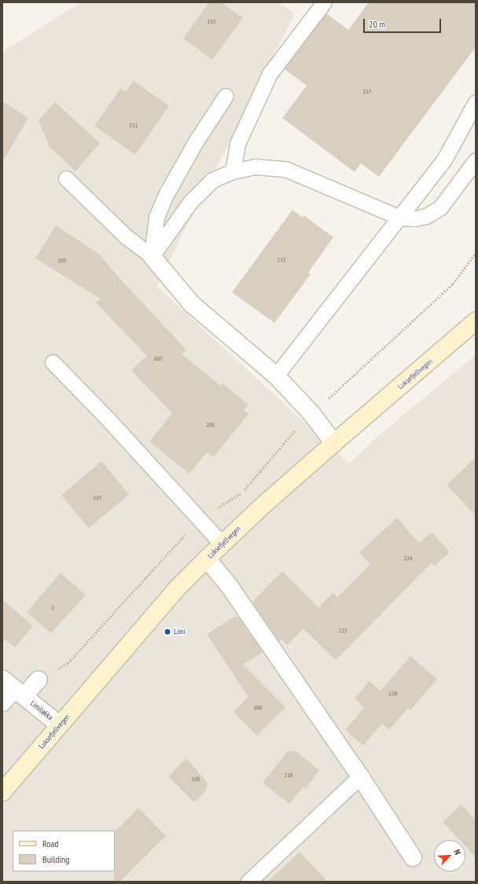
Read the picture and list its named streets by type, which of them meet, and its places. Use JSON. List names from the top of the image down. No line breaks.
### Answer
{"streets":{"main road":["Luksefjellvegen"],"street":["Limiløkka"]},"crossings":[["Luksefjellvegen","Limiløkka"]],"places":["Limi"],"house_numbers":["213","217","211","215","205","203","201","197","224","2","222","220","208","210","206"],"legend":["Road","Building"],"scale_bar":"20 m","north":"top right"}
